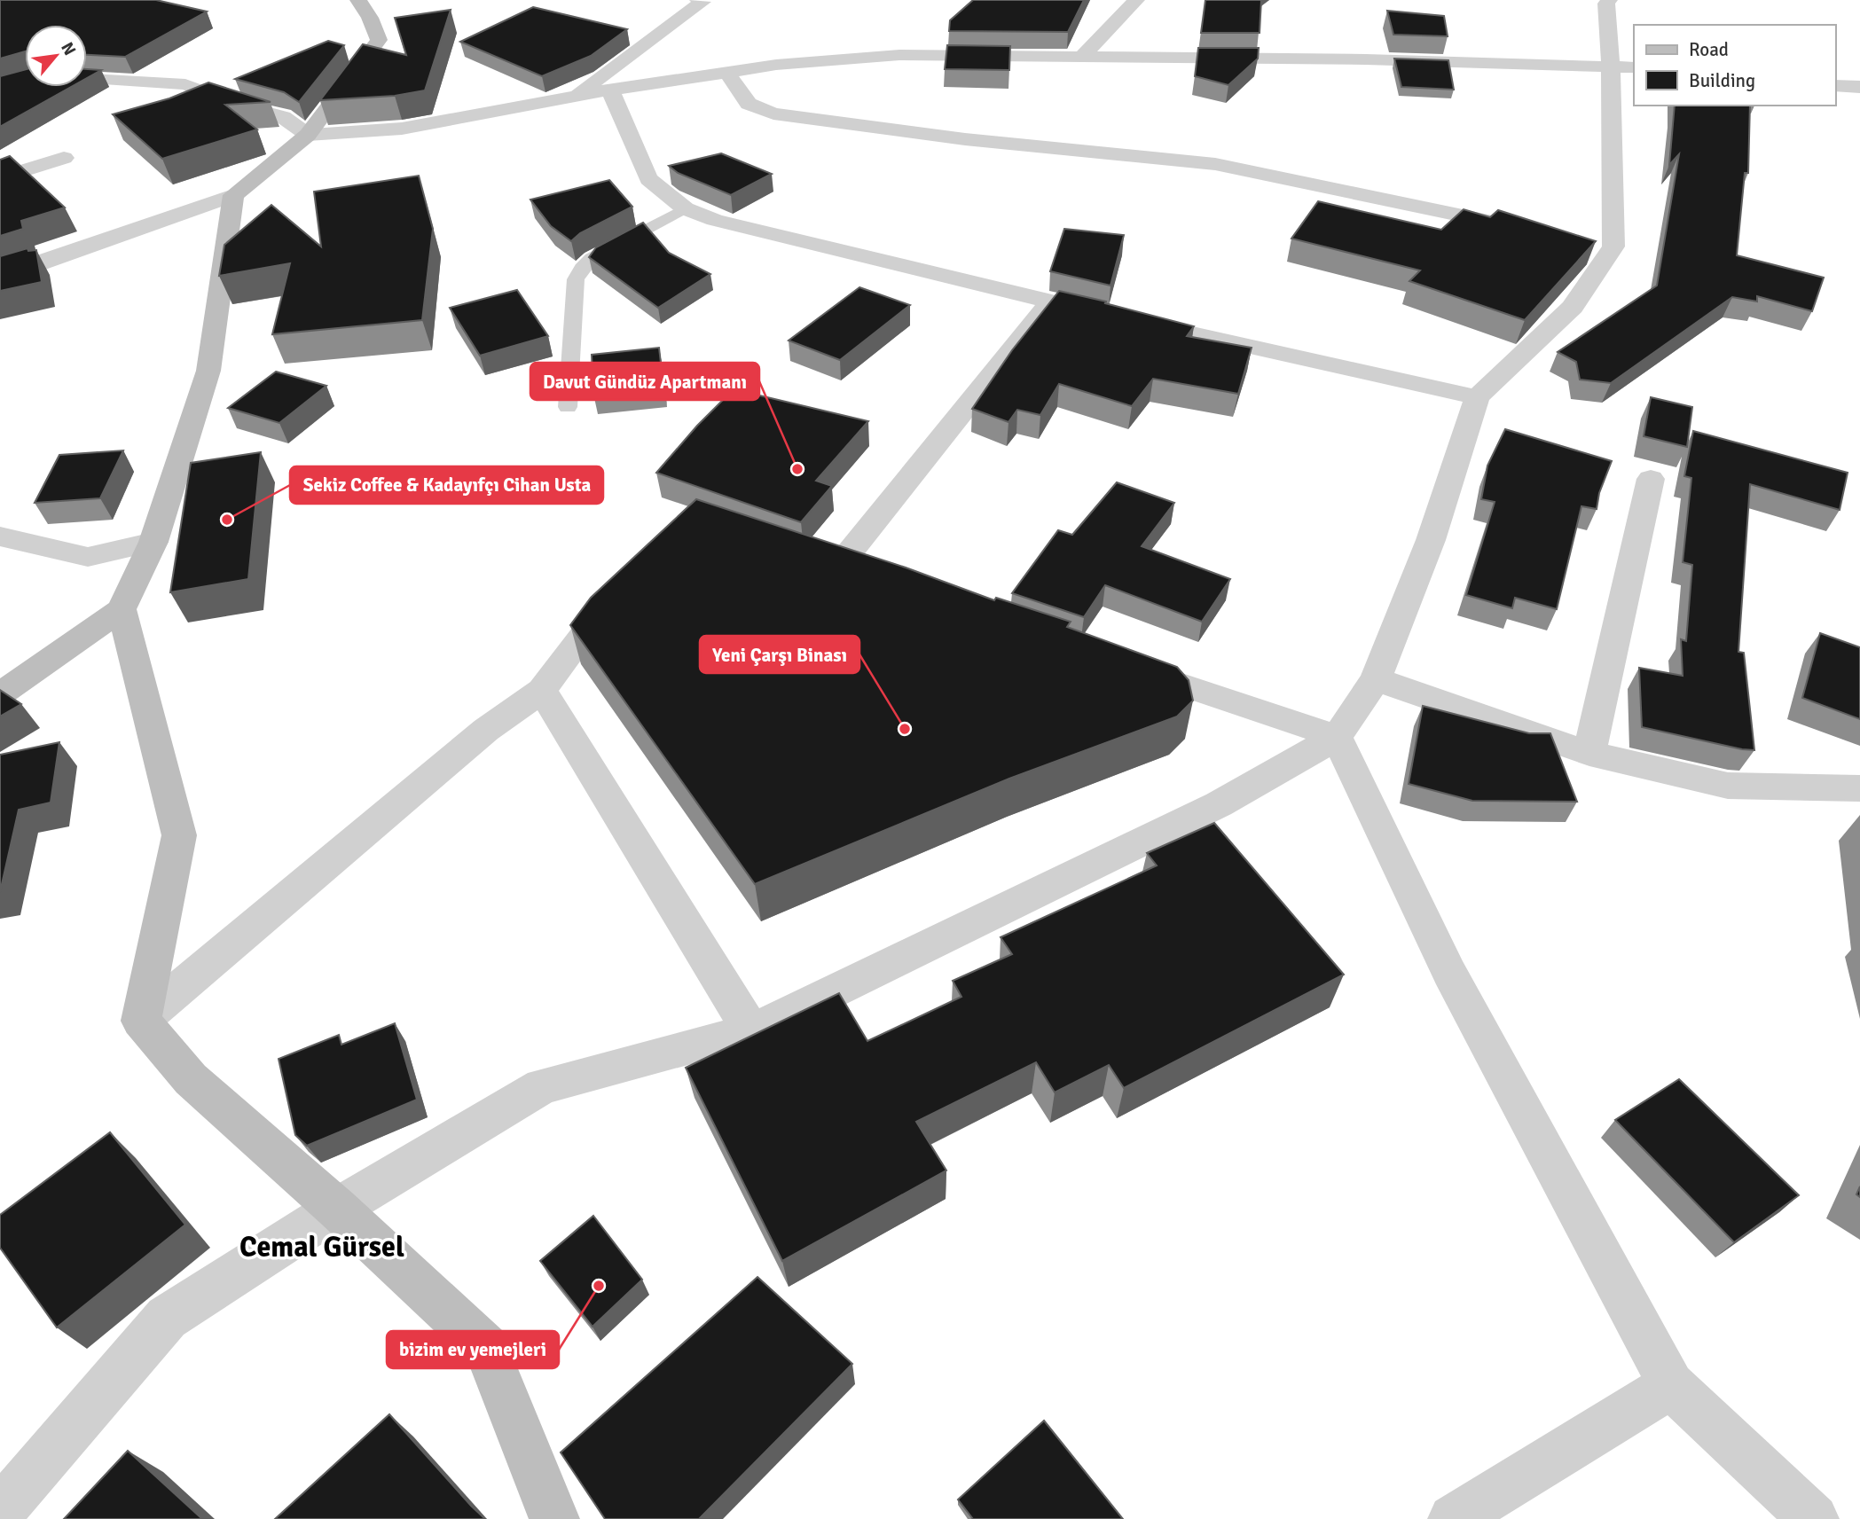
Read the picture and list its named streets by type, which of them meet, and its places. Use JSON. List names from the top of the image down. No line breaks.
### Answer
{"districts":["Cemal Gürsel"],"places":["Davut Gündüz Apartmanı","Sekiz Coffee & Kadayıfçı Cihan Usta","Yeni Çarşı Binası","bizim ev yemejleri"],"legend":["Road","Building"],"north":"top right"}
